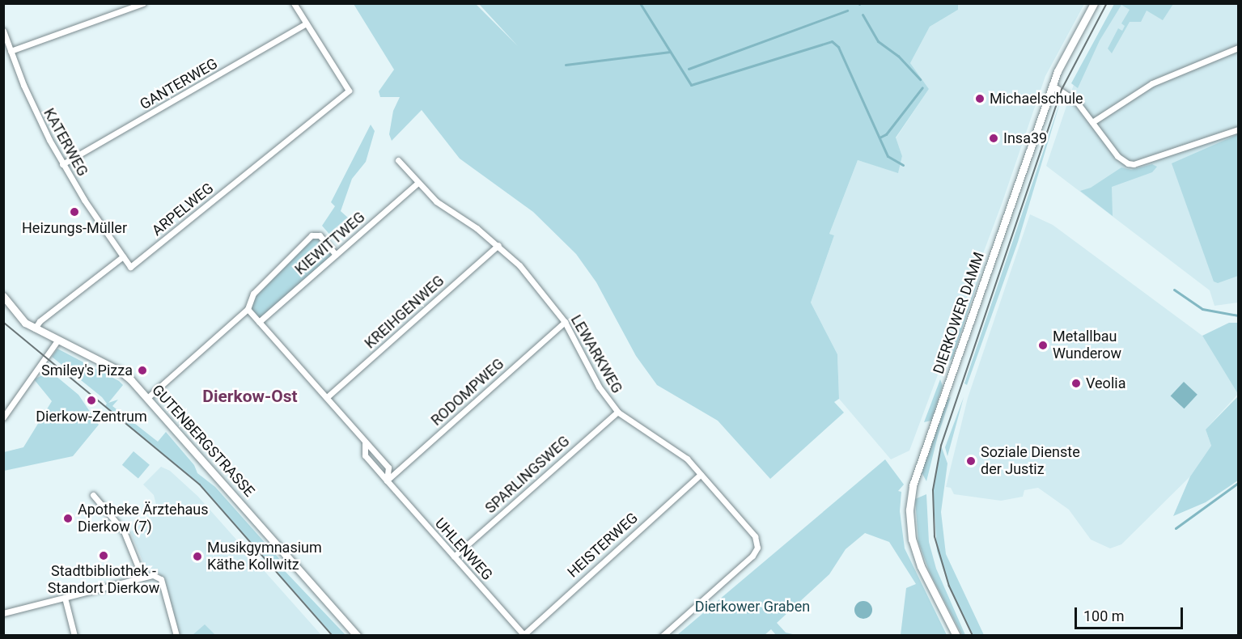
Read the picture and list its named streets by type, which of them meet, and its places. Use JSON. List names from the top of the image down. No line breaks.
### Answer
{"streets":{"street":["GANTERWEG","KATERWEG","ARPELWEG","KIEWITTWEG","KREIHGENWEG","DIERKOWER DAMM","LEWARKWEG","RODOMPWEG","GUTENBERGSTRASSE","SPARLINGSWEG","HEISTERWEG","UHLENWEG"]},"crossings":[["GANTERWEG","KATERWEG"],["GANTERWEG","ARPELWEG"],["KATERWEG","ARPELWEG"],["KIEWITTWEG","LEWARKWEG"],["KIEWITTWEG","UHLENWEG"],["KREIHGENWEG","LEWARKWEG"],["KREIHGENWEG","UHLENWEG"],["LEWARKWEG","RODOMPWEG"],["LEWARKWEG","SPARLINGSWEG"],["LEWARKWEG","HEISTERWEG"],["RODOMPWEG","UHLENWEG"],["SPARLINGSWEG","UHLENWEG"],["HEISTERWEG","UHLENWEG"]],"districts":["Dierkow-Ost"],"parks":["Dierkower Graben"],"places":["Michaelschule","Insa39","Heizungs-Müller","Metallbau Wunderow","Smiley's Pizza","Veolia","Dierkow-Zentrum","Soziale Dienste der Justiz","Apotheke Ärztehaus Dierkow (7)","Stadtbibliothek - Standort Dierkow","Musikgymnasium Käthe Kollwitz"],"scale_bar":"100 m"}
